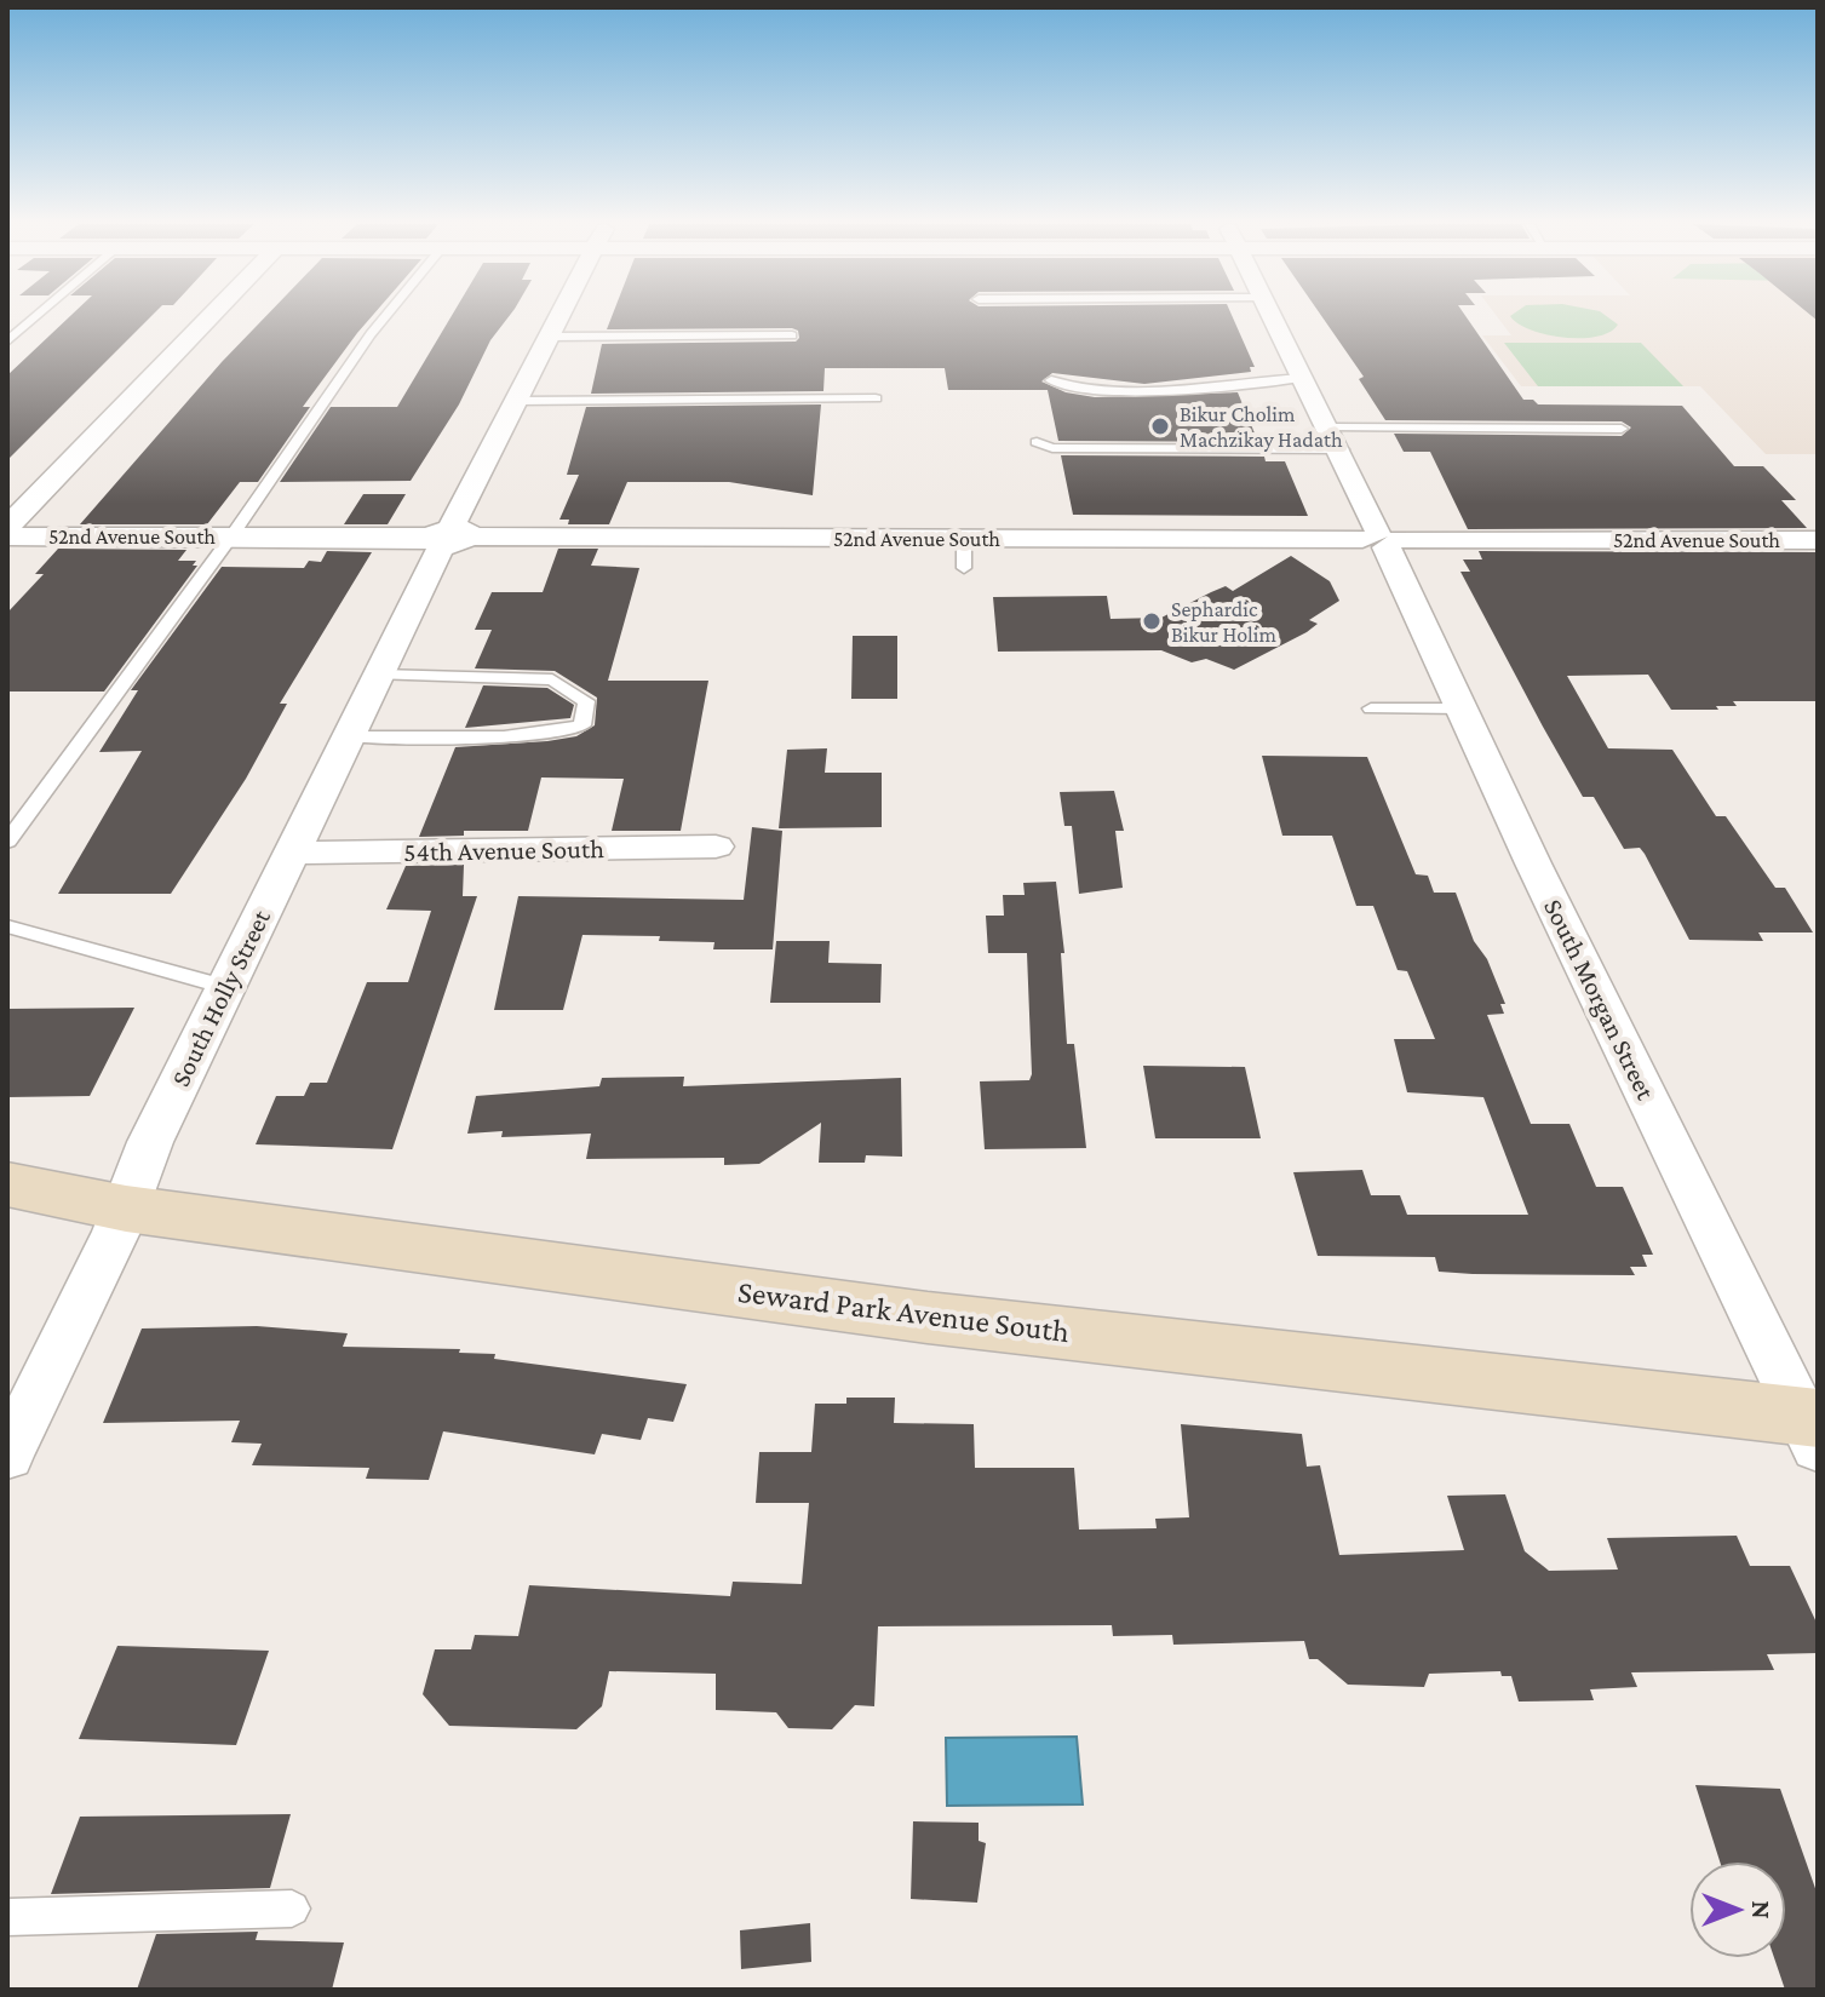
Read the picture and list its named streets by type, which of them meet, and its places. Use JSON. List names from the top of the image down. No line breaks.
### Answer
{"streets":{"main road":["Seward Park Avenue South"],"street":["52nd Avenue South","54th Avenue South","South Holly Street","South Morgan Street"]},"crossings":[["52nd Avenue South","South Holly Street"],["52nd Avenue South","South Morgan Street"],["54th Avenue South","South Holly Street"],["South Holly Street","Seward Park Avenue South"],["South Morgan Street","Seward Park Avenue South"]],"places":["Bikur Cholim Machzikay Hadath","Sephardic Bikur Holim"],"north":"right"}
